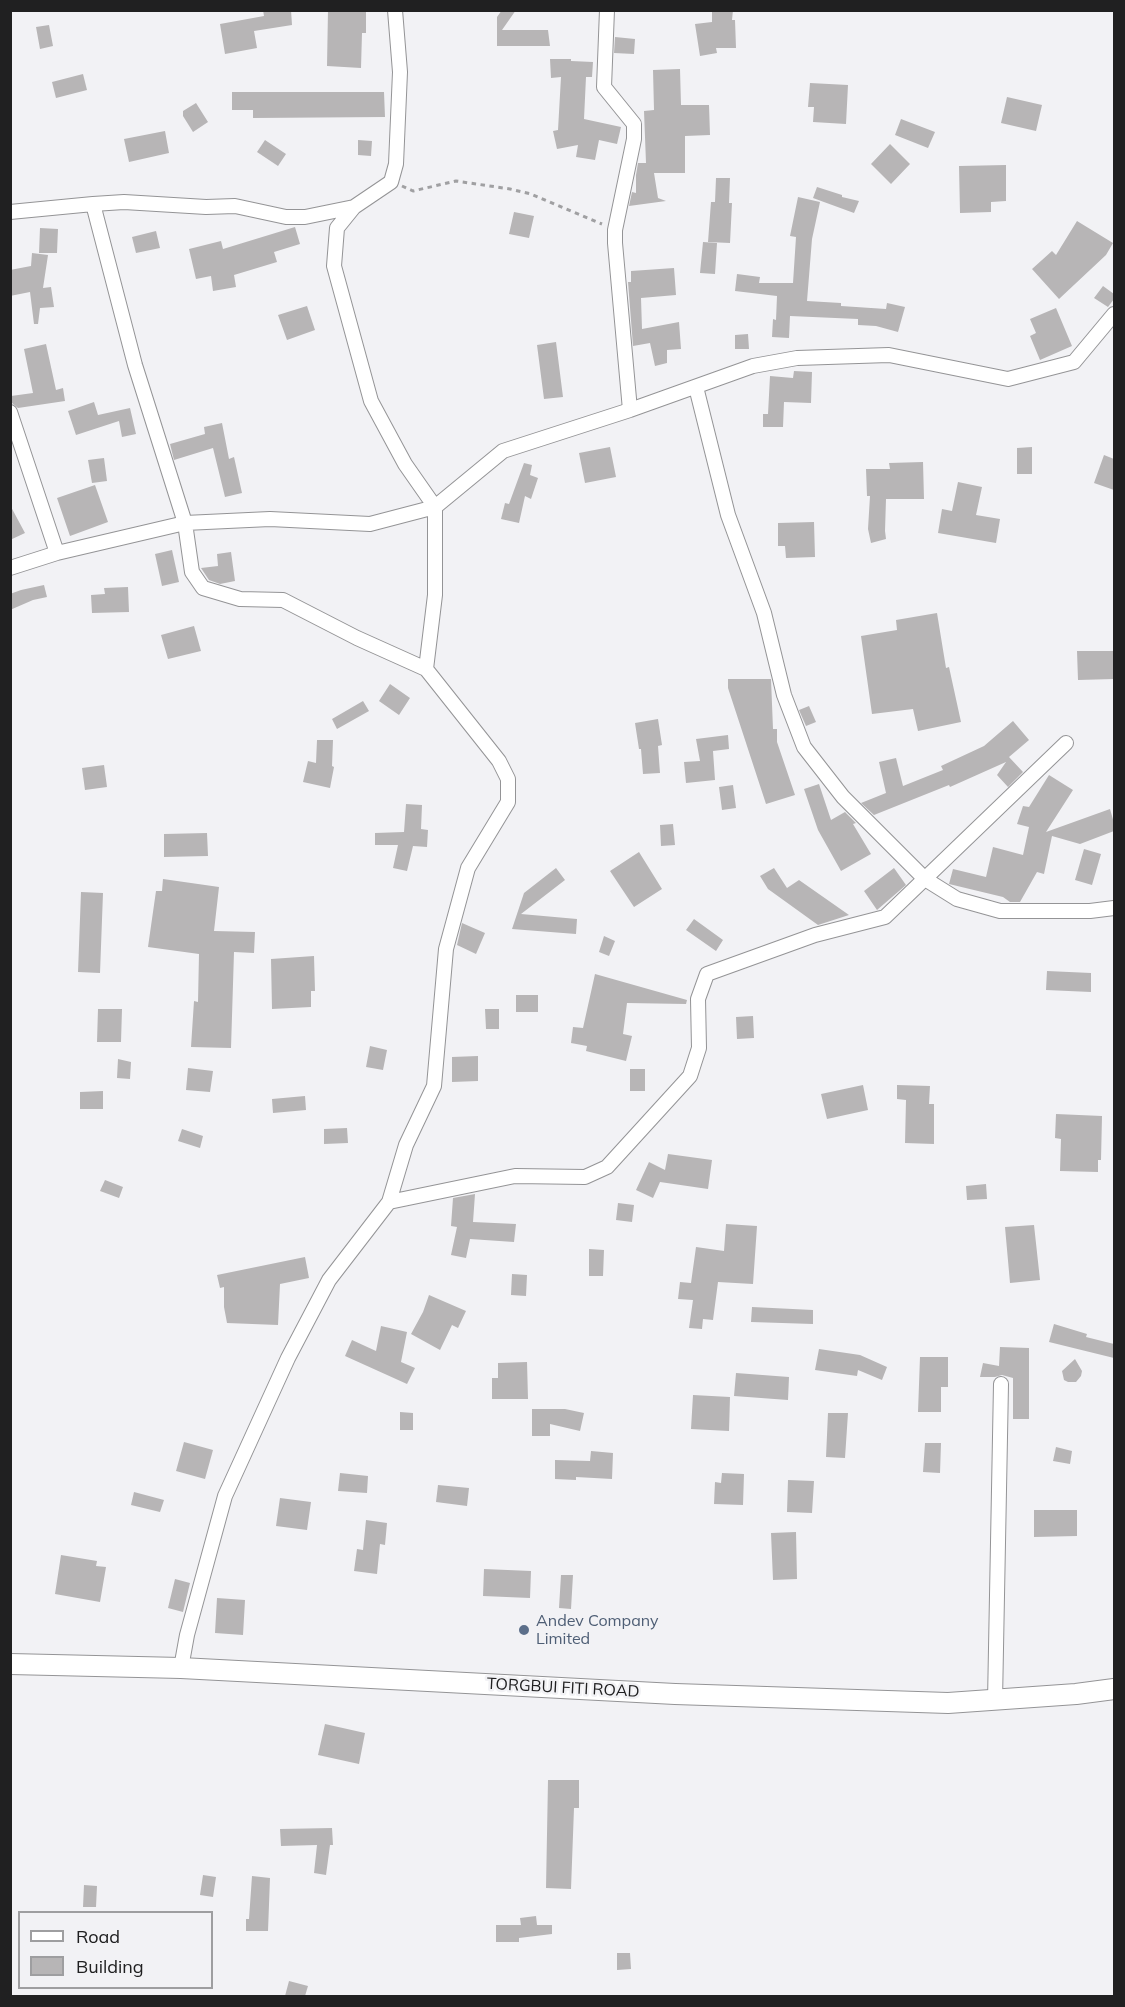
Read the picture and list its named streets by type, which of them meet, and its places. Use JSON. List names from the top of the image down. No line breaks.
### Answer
{"streets":{"street":["TORGBUI FITI ROAD"]},"places":["Andev Company Limited"],"legend":["Road","Building"]}
